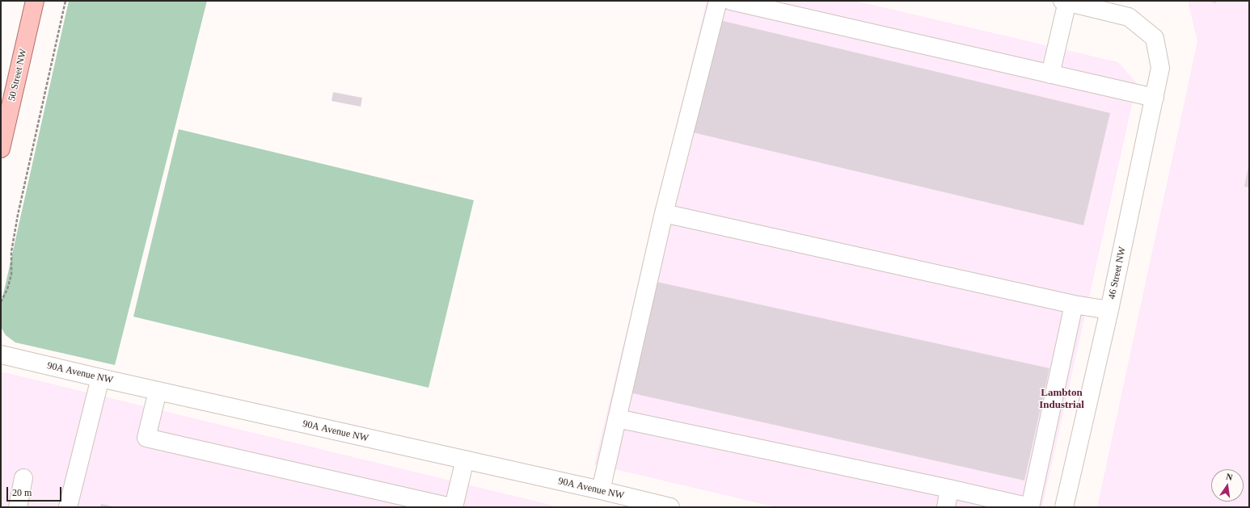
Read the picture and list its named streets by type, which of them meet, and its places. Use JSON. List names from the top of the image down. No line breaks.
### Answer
{"streets":{"main road":["50 Street NW"],"street":["46 Street NW","90A Avenue NW"]},"districts":["Lambton Industrial"],"scale_bar":"20 m","north":"top"}
